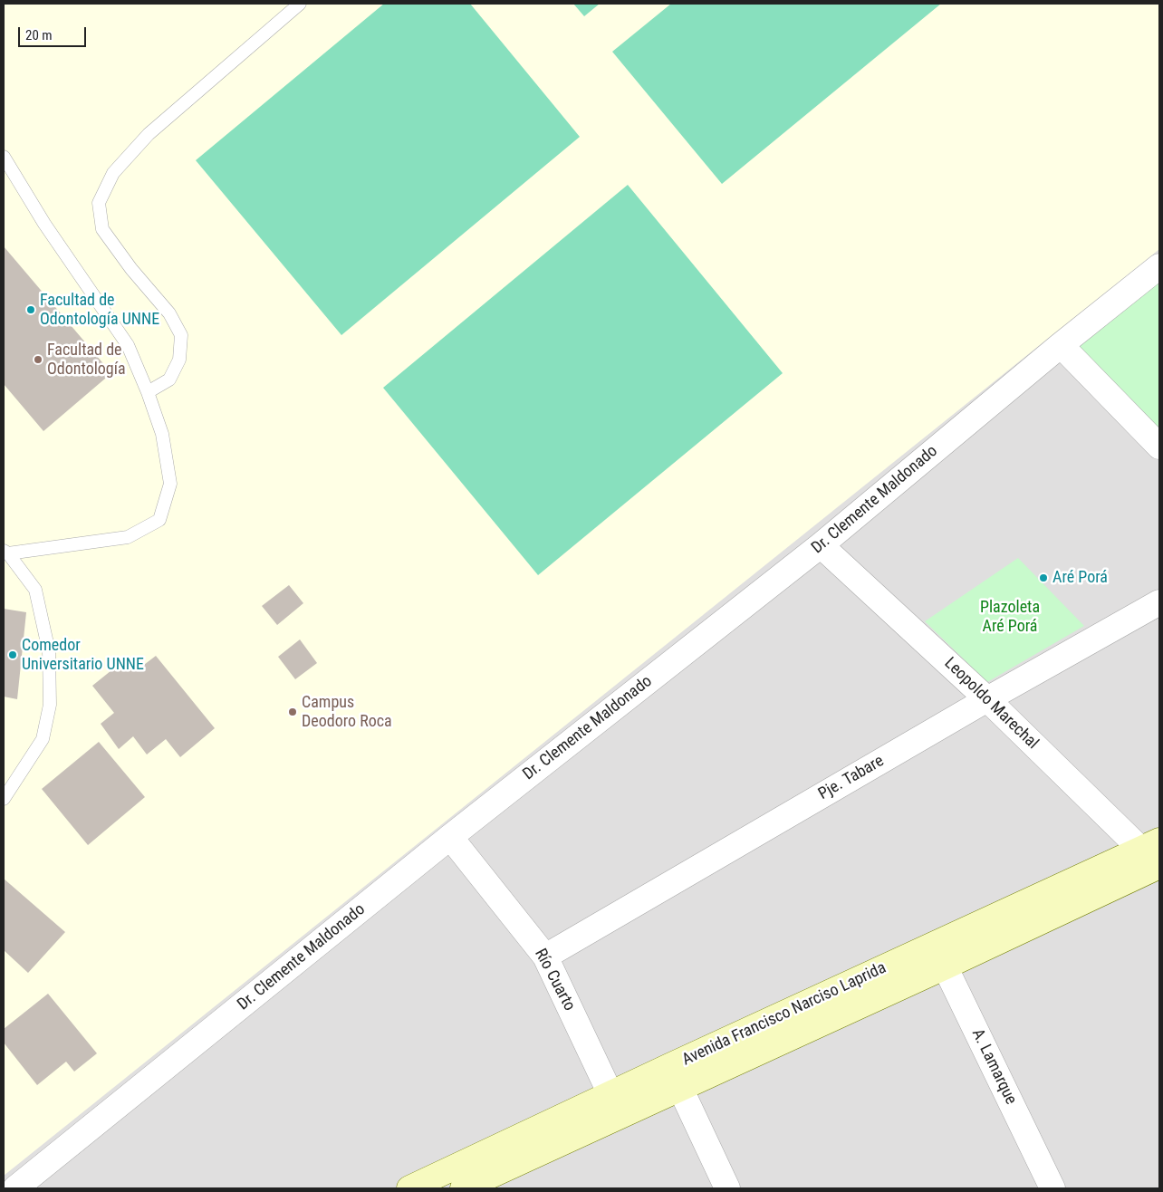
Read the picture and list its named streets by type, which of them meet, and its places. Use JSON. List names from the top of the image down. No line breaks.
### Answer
{"streets":{"main road":["Avenida Francisco Narciso Laprida"],"street":["Dr. Clemente Maldonado","Leopoldo Marechal","Pje. Tabare","Río Cuarto","A. Lamarque"]},"crossings":[["Dr. Clemente Maldonado","Leopoldo Marechal"],["Dr. Clemente Maldonado","Río Cuarto"],["Leopoldo Marechal","Pje. Tabare"],["Leopoldo Marechal","Avenida Francisco Narciso Laprida"],["Pje. Tabare","Río Cuarto"],["Río Cuarto","Avenida Francisco Narciso Laprida"],["Avenida Francisco Narciso Laprida","A. Lamarque"]],"parks":["Plazoleta Aré Porá"],"places":["Facultad de Odontología UNNE","Facultad de Odontología","Aré Porá","Comedor Universitario UNNE","Campus Deodoro Roca"],"scale_bar":"20 m"}
